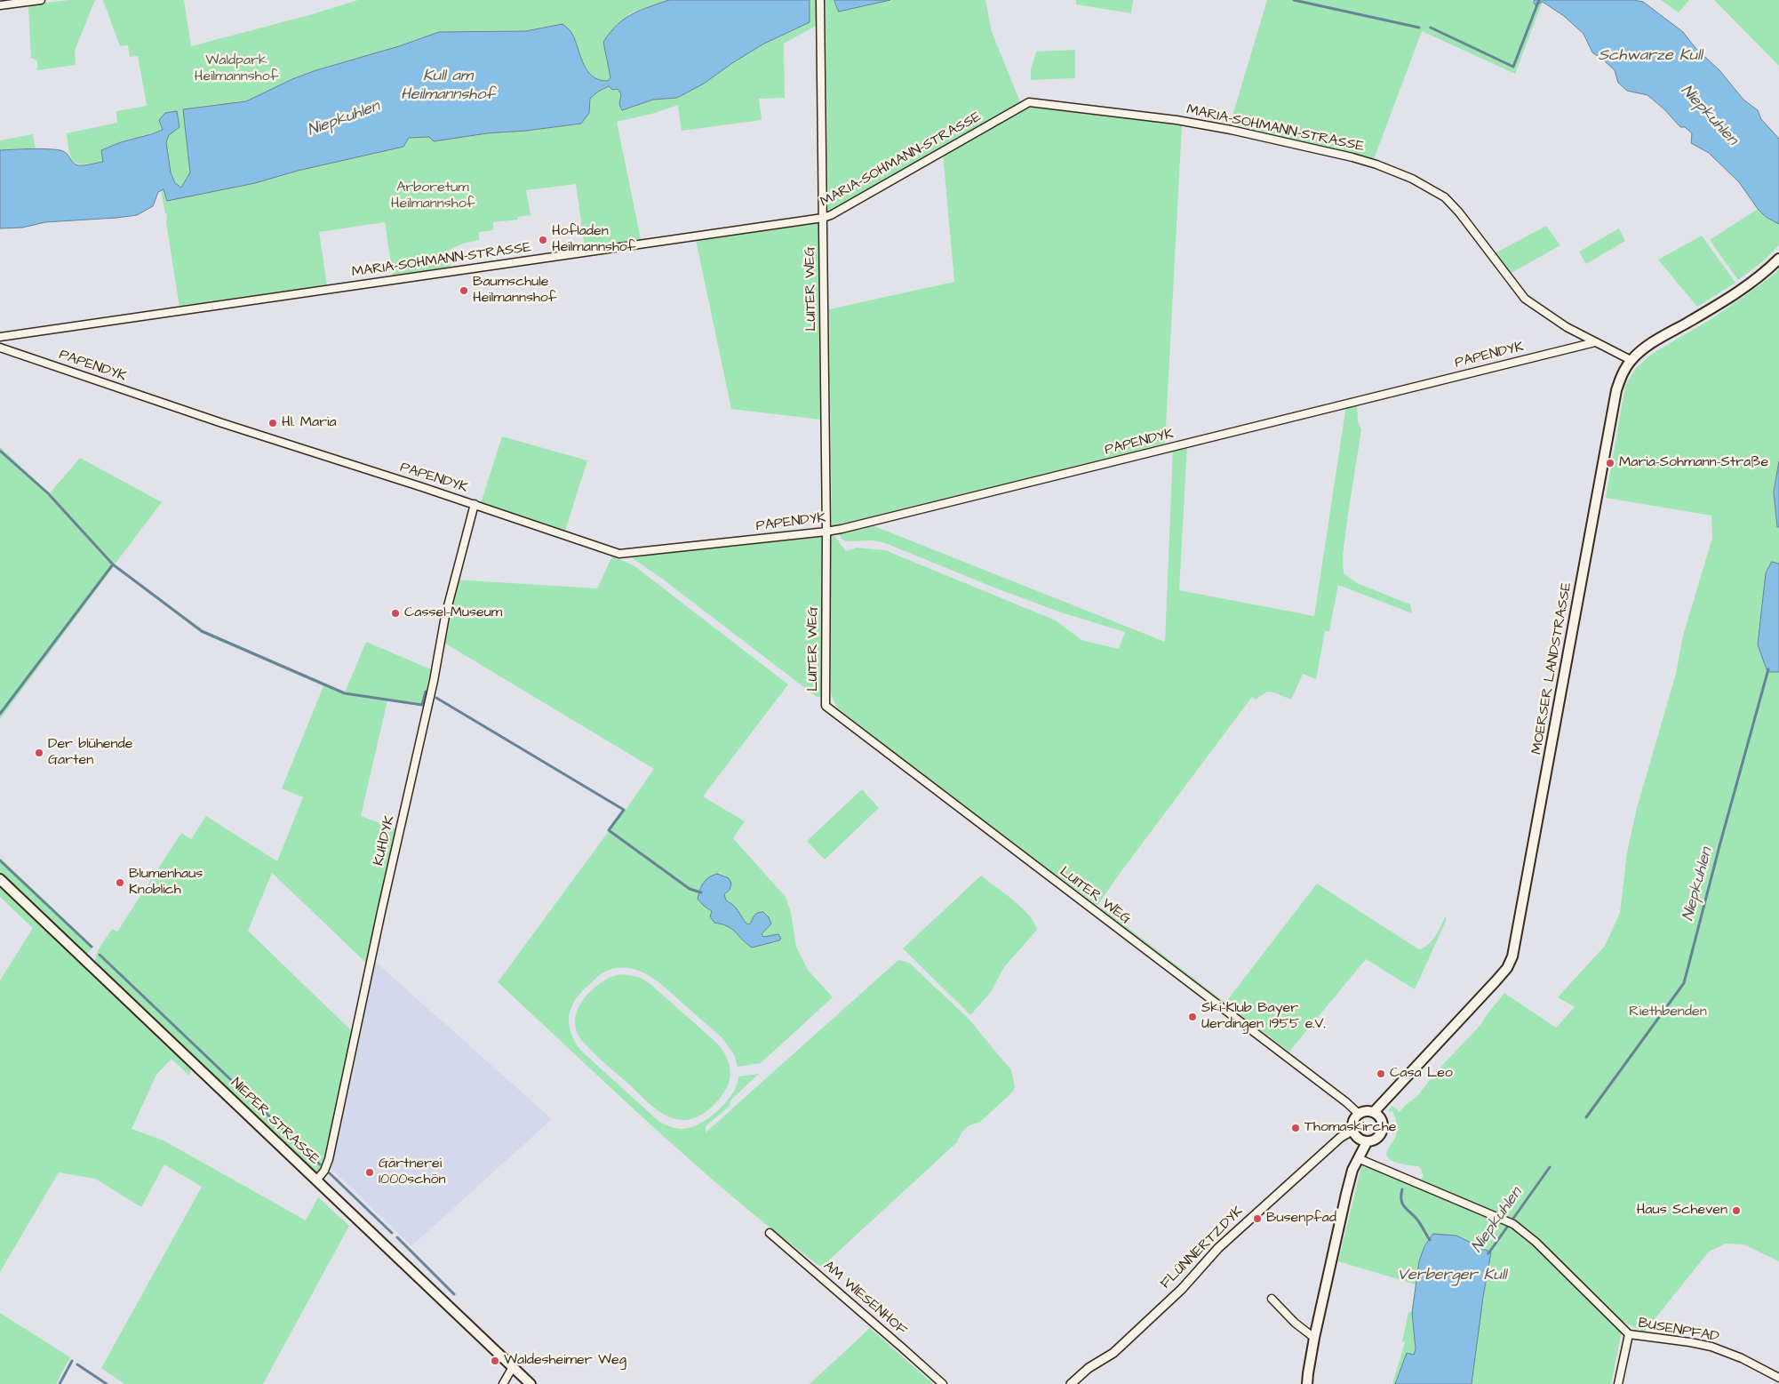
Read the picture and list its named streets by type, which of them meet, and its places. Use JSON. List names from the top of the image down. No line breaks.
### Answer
{"streets":{"main road":["MOERSER LANDSTRASSE","NIEPER STRASSE"],"street":["MARIA-SOHMANN-STRASSE","LUITER WEG","PAPENDYK","KUHDYK","FLÜNNERTZDYK","AM WIESENHOF","BUSENPFAD"]},"crossings":[["MARIA-SOHMANN-STRASSE","LUITER WEG"],["MARIA-SOHMANN-STRASSE","PAPENDYK"],["MARIA-SOHMANN-STRASSE","MOERSER LANDSTRASSE"],["LUITER WEG","PAPENDYK"],["LUITER WEG","MOERSER LANDSTRASSE"],["LUITER WEG","FLÜNNERTZDYK"],["PAPENDYK","KUHDYK"],["MOERSER LANDSTRASSE","FLÜNNERTZDYK"],["KUHDYK","NIEPER STRASSE"]],"water":["Schwarze Kull","Kull am Heilmannshof","Niepkuhlen","Verberger Kull"],"parks":["Waldpark Heilmannshof","Arboretum Heilmannshof","Riethbenden"],"places":["Hofladen Heilmannshof","Baumschule Heilmannshof","Hl. Maria","Maria-Sohmann-Straße","Cassel-Museum","Der blühende Garten","Blumenhaus Knoblich","Ski-Klub Bayer Uerdingen 1955 e.V.","Casa Leo","Thomaskirche","Gärtnerei 1000schön","Haus Scheven","Busenpfad","Waldesheimer Weg"]}
